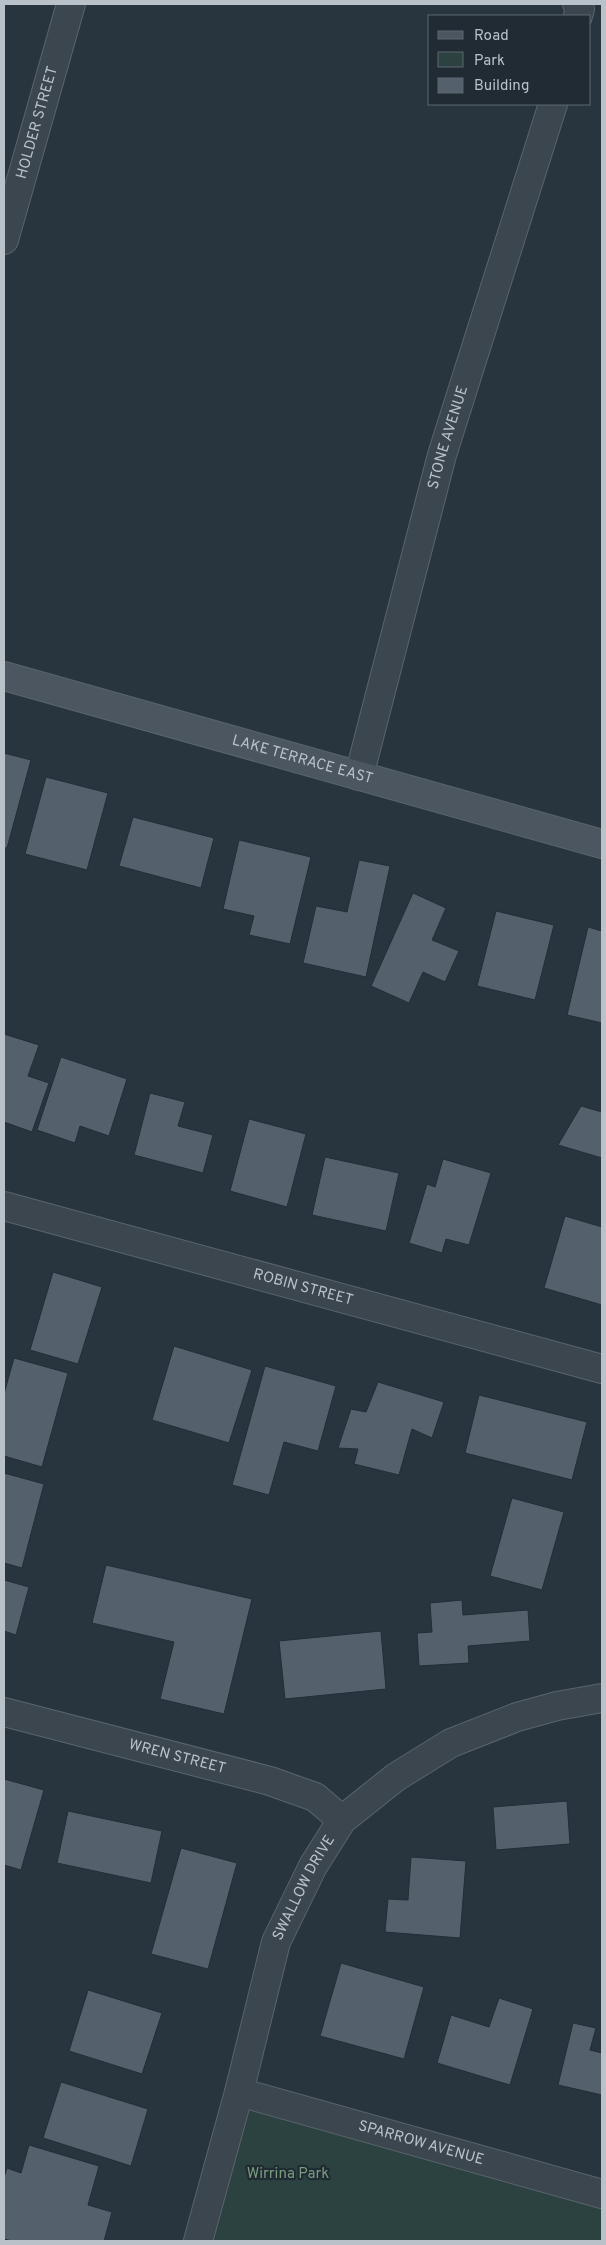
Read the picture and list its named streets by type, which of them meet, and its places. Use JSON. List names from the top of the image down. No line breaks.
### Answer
{"streets":{"street":["HOLDER STREET","STONE AVENUE","LAKE TERRACE EAST","ROBIN STREET","WREN STREET","SWALLOW DRIVE","SPARROW AVENUE"]},"crossings":[["STONE AVENUE","LAKE TERRACE EAST"],["WREN STREET","SWALLOW DRIVE"],["SWALLOW DRIVE","SPARROW AVENUE"]],"parks":["Wirrina Park"],"legend":["Road","Park","Building"]}
